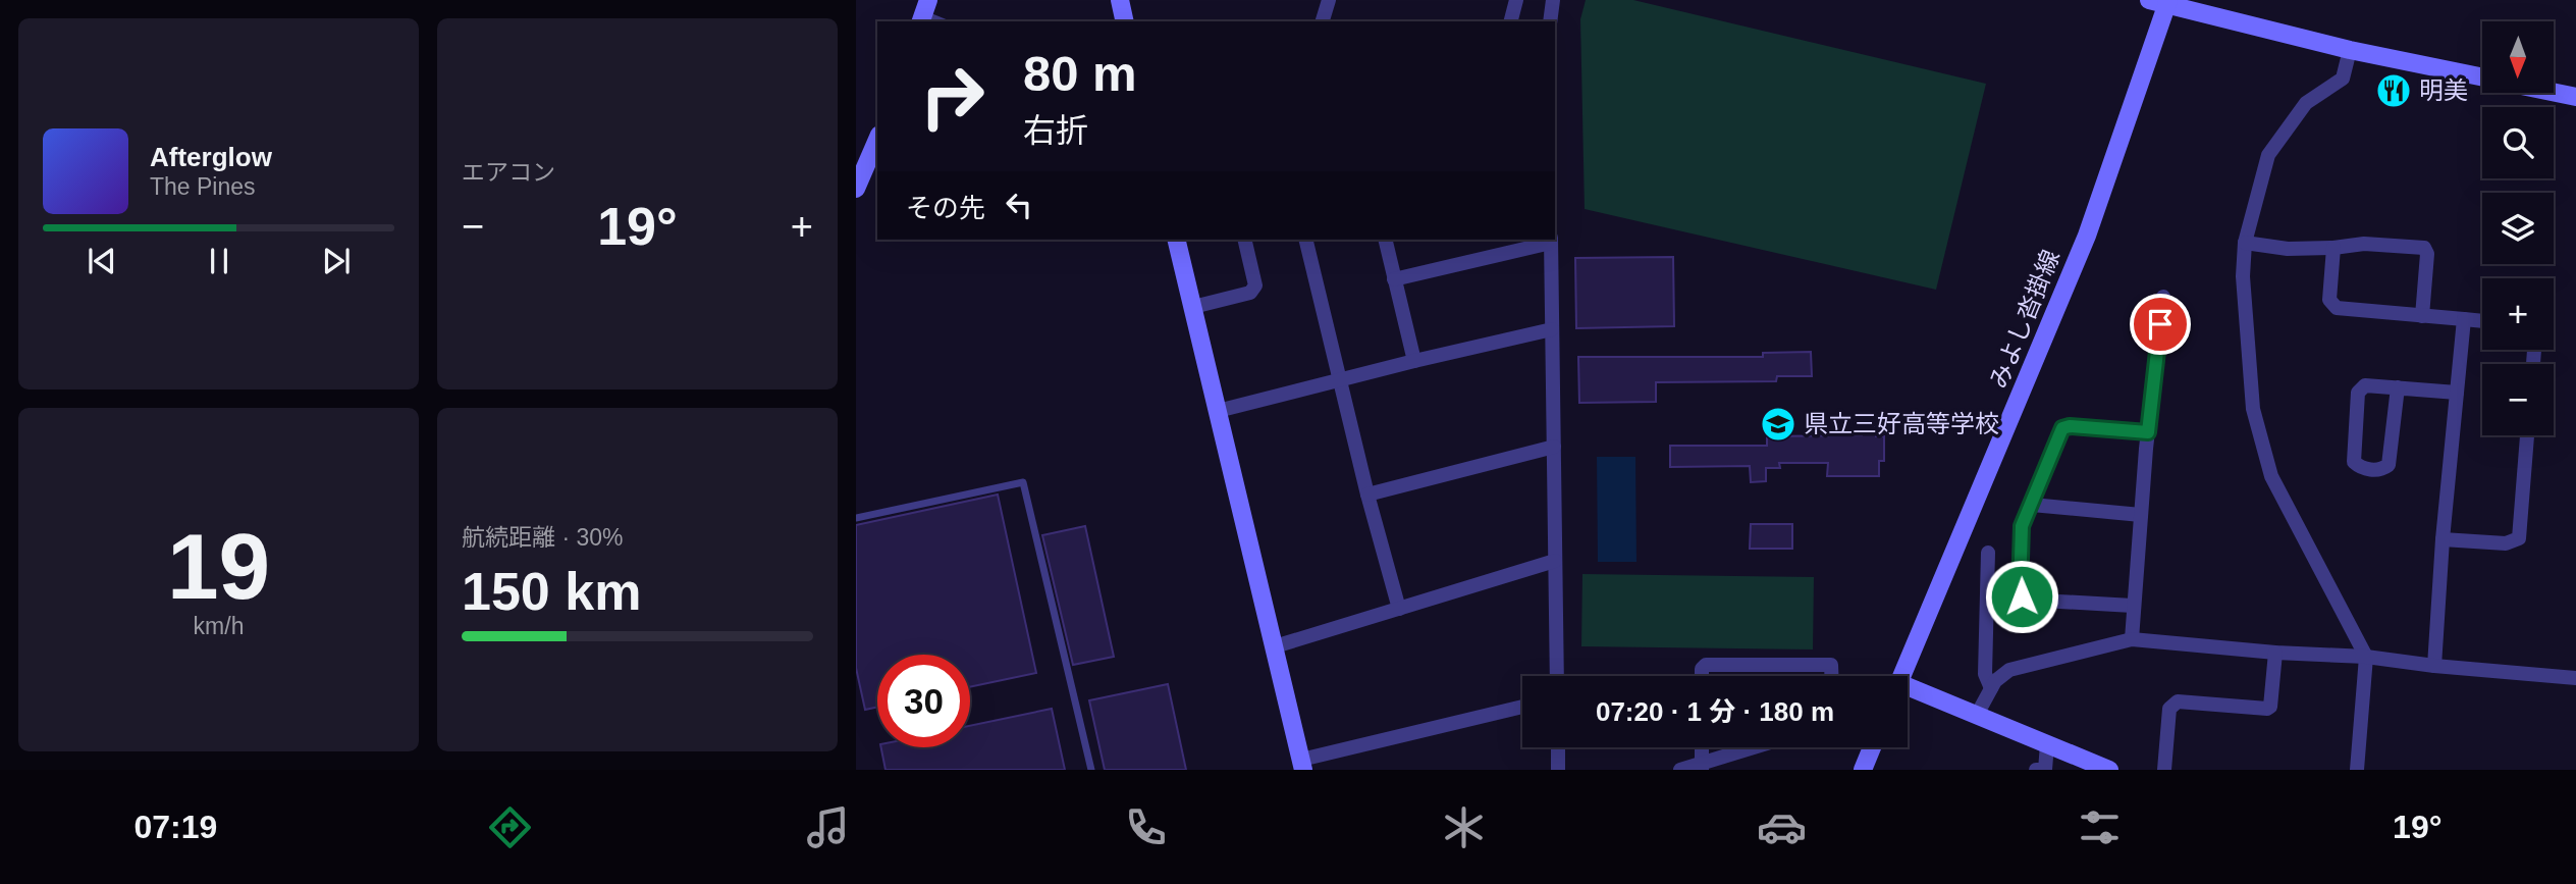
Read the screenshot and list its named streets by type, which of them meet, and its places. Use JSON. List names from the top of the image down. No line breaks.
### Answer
{"streets":{"main road":["みよし沓掛線"]},"places":{"restaurant":["明美"],"school or university":["県立三好高等学校"]},"north":"bottom","page":{"tile":["エアコン",["19","km/h"],["航続距離 · 30%","150 km"]],"map_buttons":["+","−"],"turn":["80 m","右折"],"song":["Afterglow","The Pines"],"then":"その先","heat":["−","19°","+"],"limit":"30","trip":"07:20 · 1 分 · 180 m","tabs":["07:19","19°"]}}
